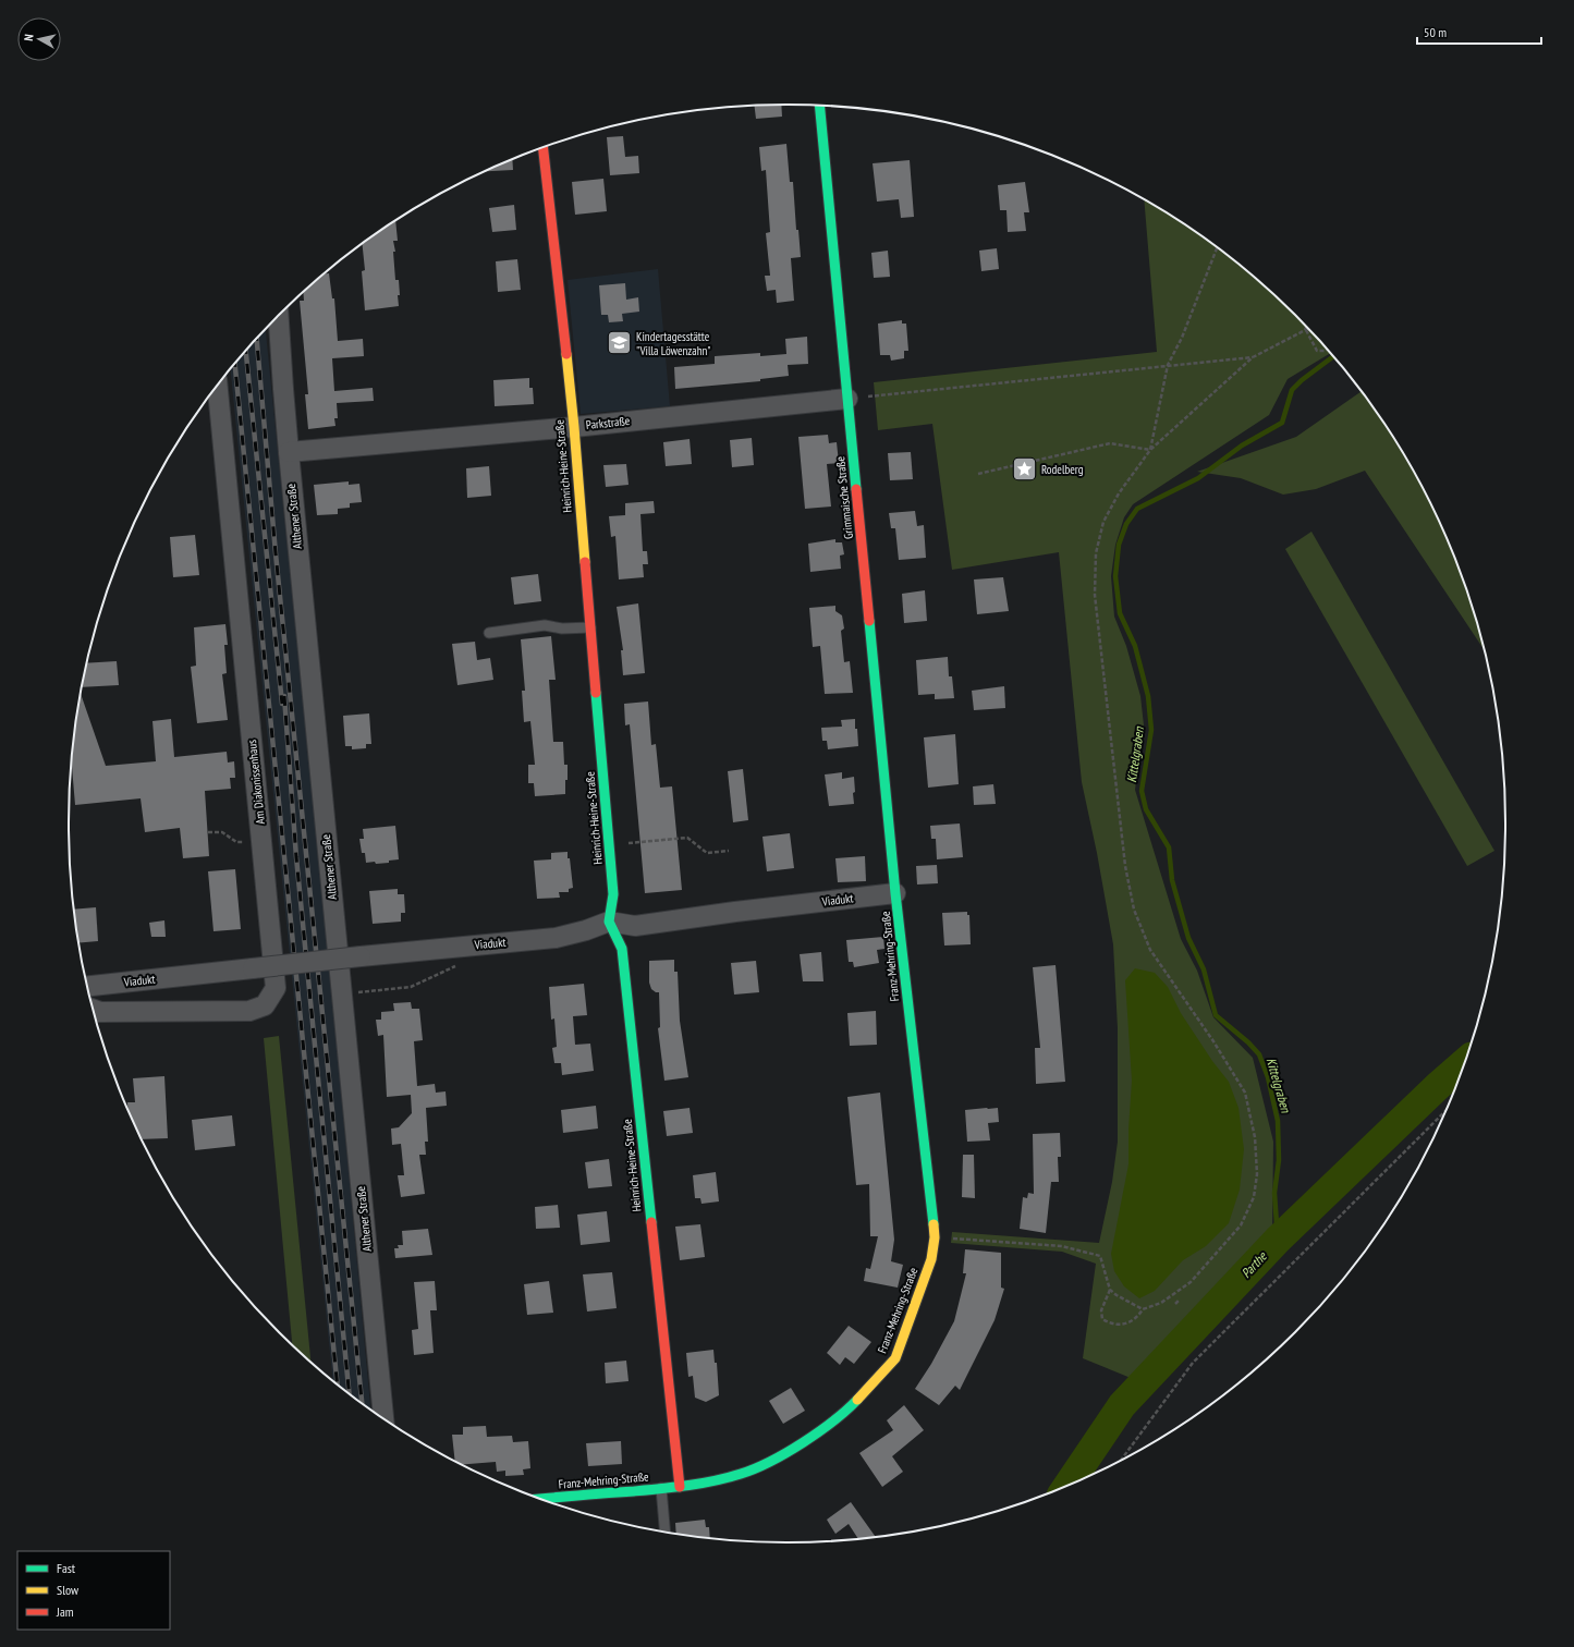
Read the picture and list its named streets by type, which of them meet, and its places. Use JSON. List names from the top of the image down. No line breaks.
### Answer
{"streets":{"street":["Parkstraße","Heinrich-Heine-Straße","Grimmaische Straße","Althener Straße","Am Diakonissenhaus","Viadukt","Franz-Mehring-Straße"]},"crossings":[["Parkstraße","Heinrich-Heine-Straße"],["Parkstraße","Grimmaische Straße"],["Parkstraße","Althener Straße"],["Heinrich-Heine-Straße","Viadukt"],["Heinrich-Heine-Straße","Franz-Mehring-Straße"],["Grimmaische Straße","Viadukt"],["Grimmaische Straße","Franz-Mehring-Straße"],["Viadukt","Franz-Mehring-Straße"]],"water":["Kittelgraben","Parthe"],"places":{"school or university":["Kindertagesstätte \"Villa Löwenzahn\""],"place":["Rodelberg"]},"legend":["Fast","Slow","Jam"],"scale_bar":"50 m","north":"left"}
